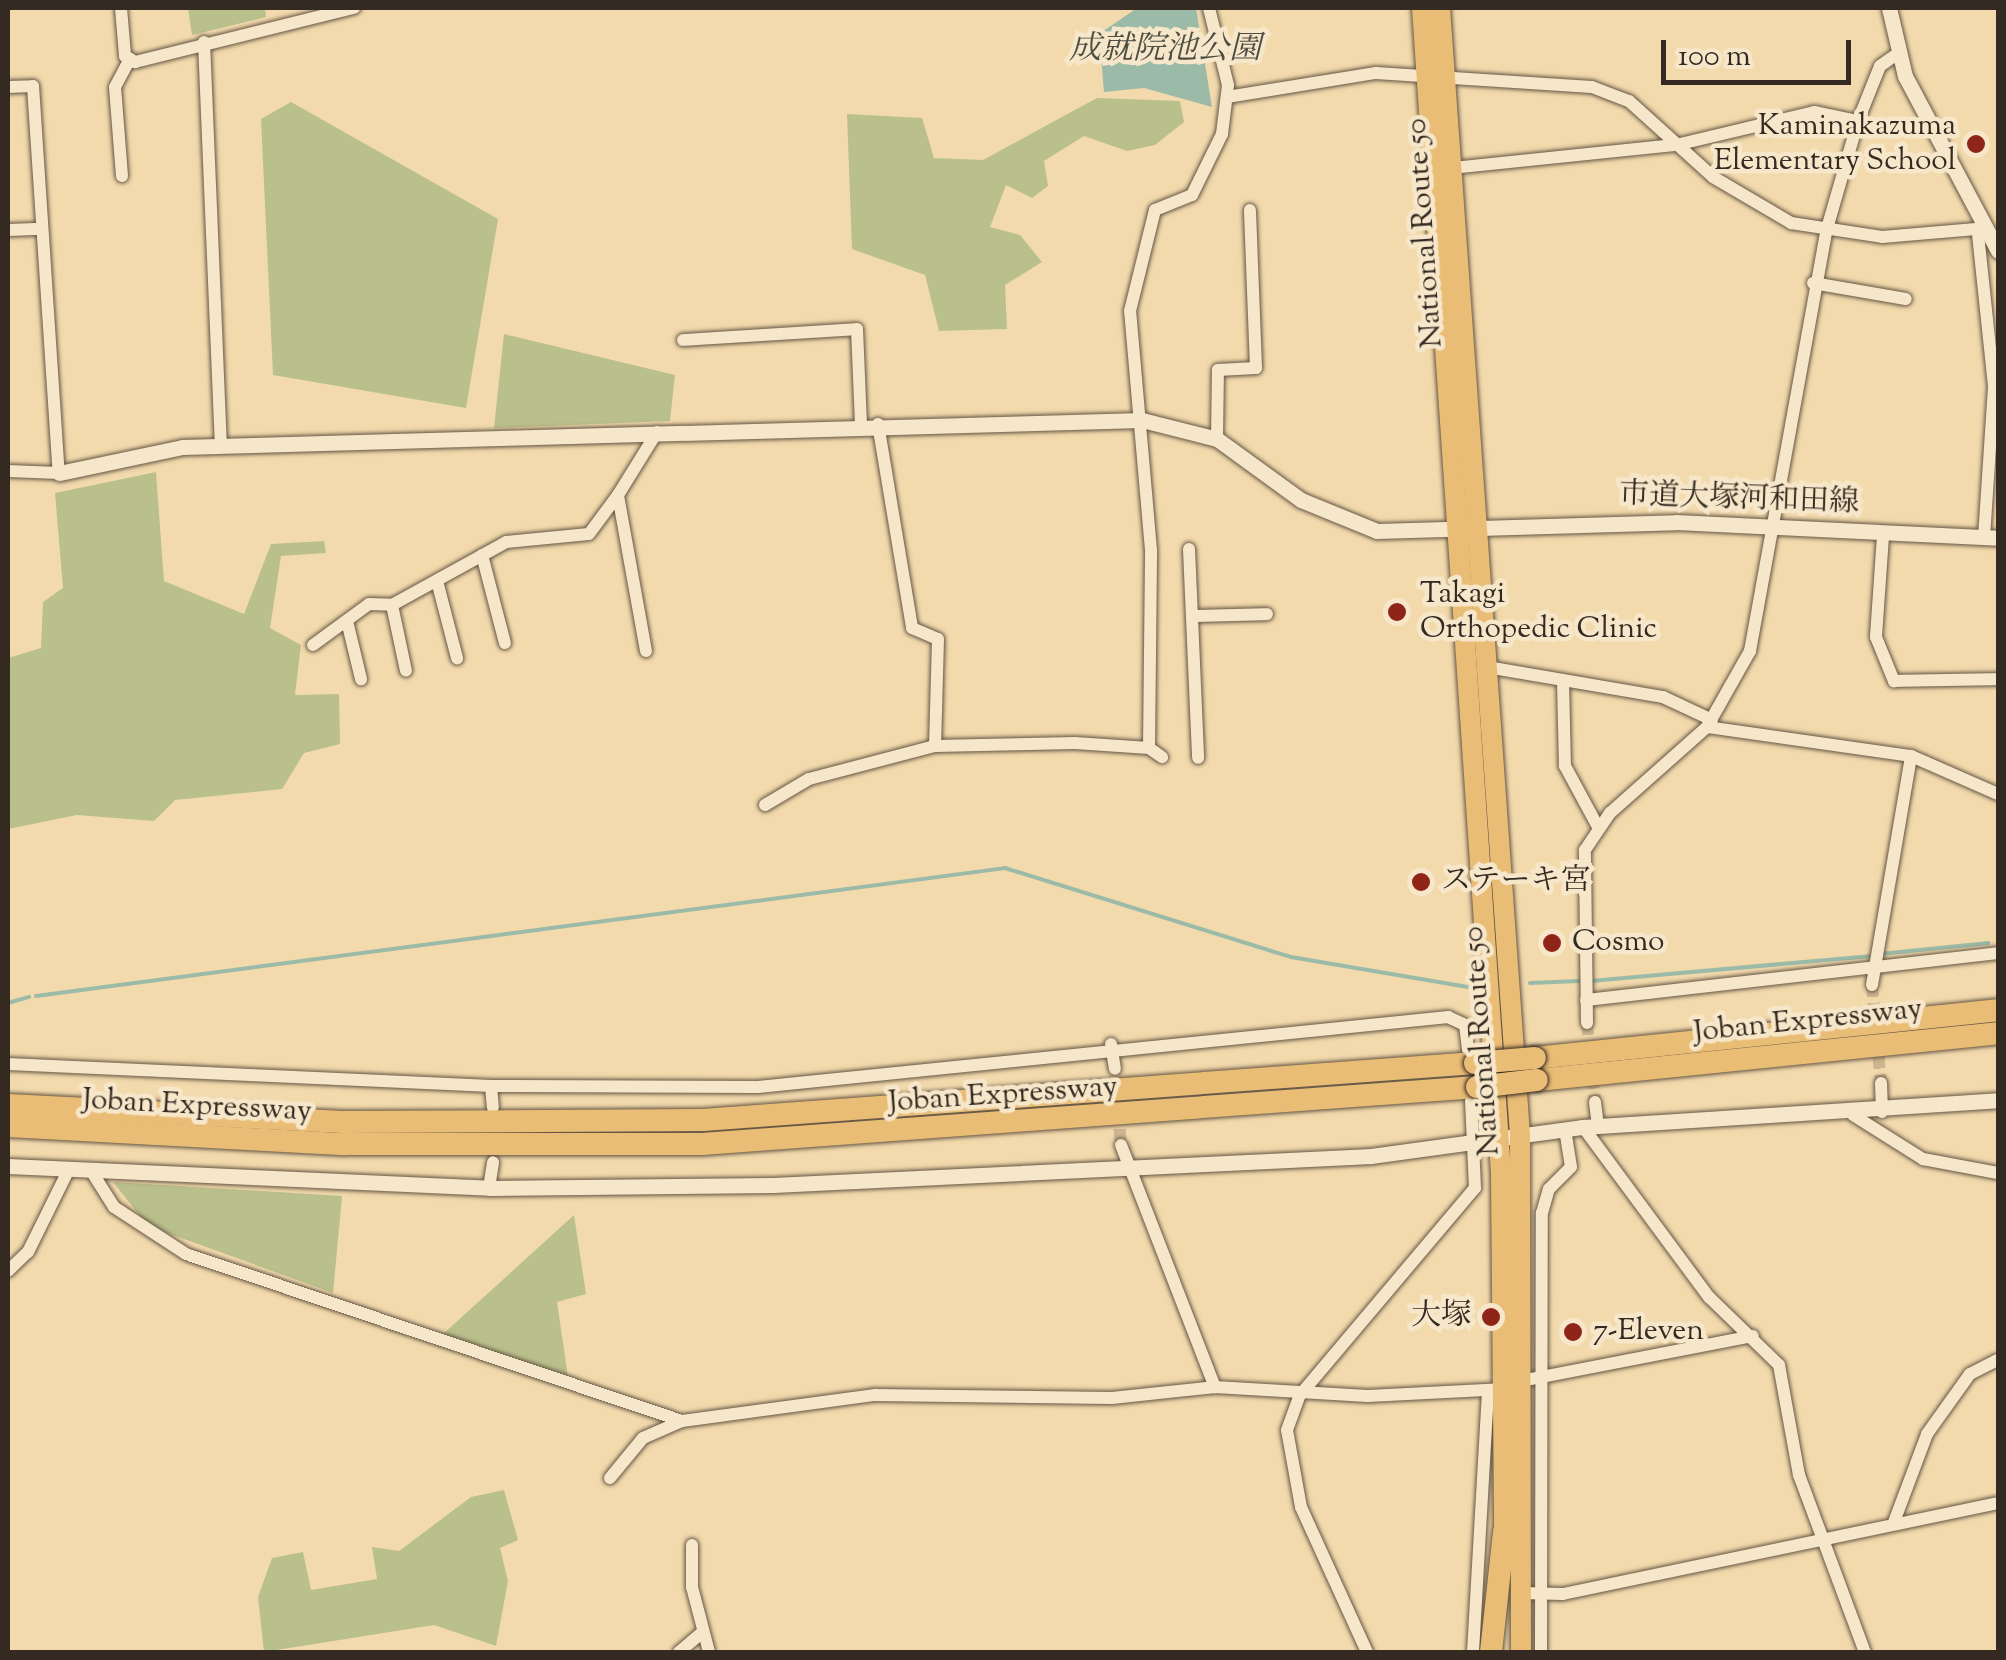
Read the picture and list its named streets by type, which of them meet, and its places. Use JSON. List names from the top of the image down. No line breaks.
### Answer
{"streets":{"highway":["National Route 50","Joban Expressway"],"street":["市道大塚河和田線"]},"crossings":[["National Route 50","市道大塚河和田線"]],"water":["成就院池公園"],"places":["Kaminakazuma Elementary School","Takagi Orthopedic Clinic","ステーキ宮","Cosmo","大塚","7-Eleven"],"scale_bar":"100 m"}
